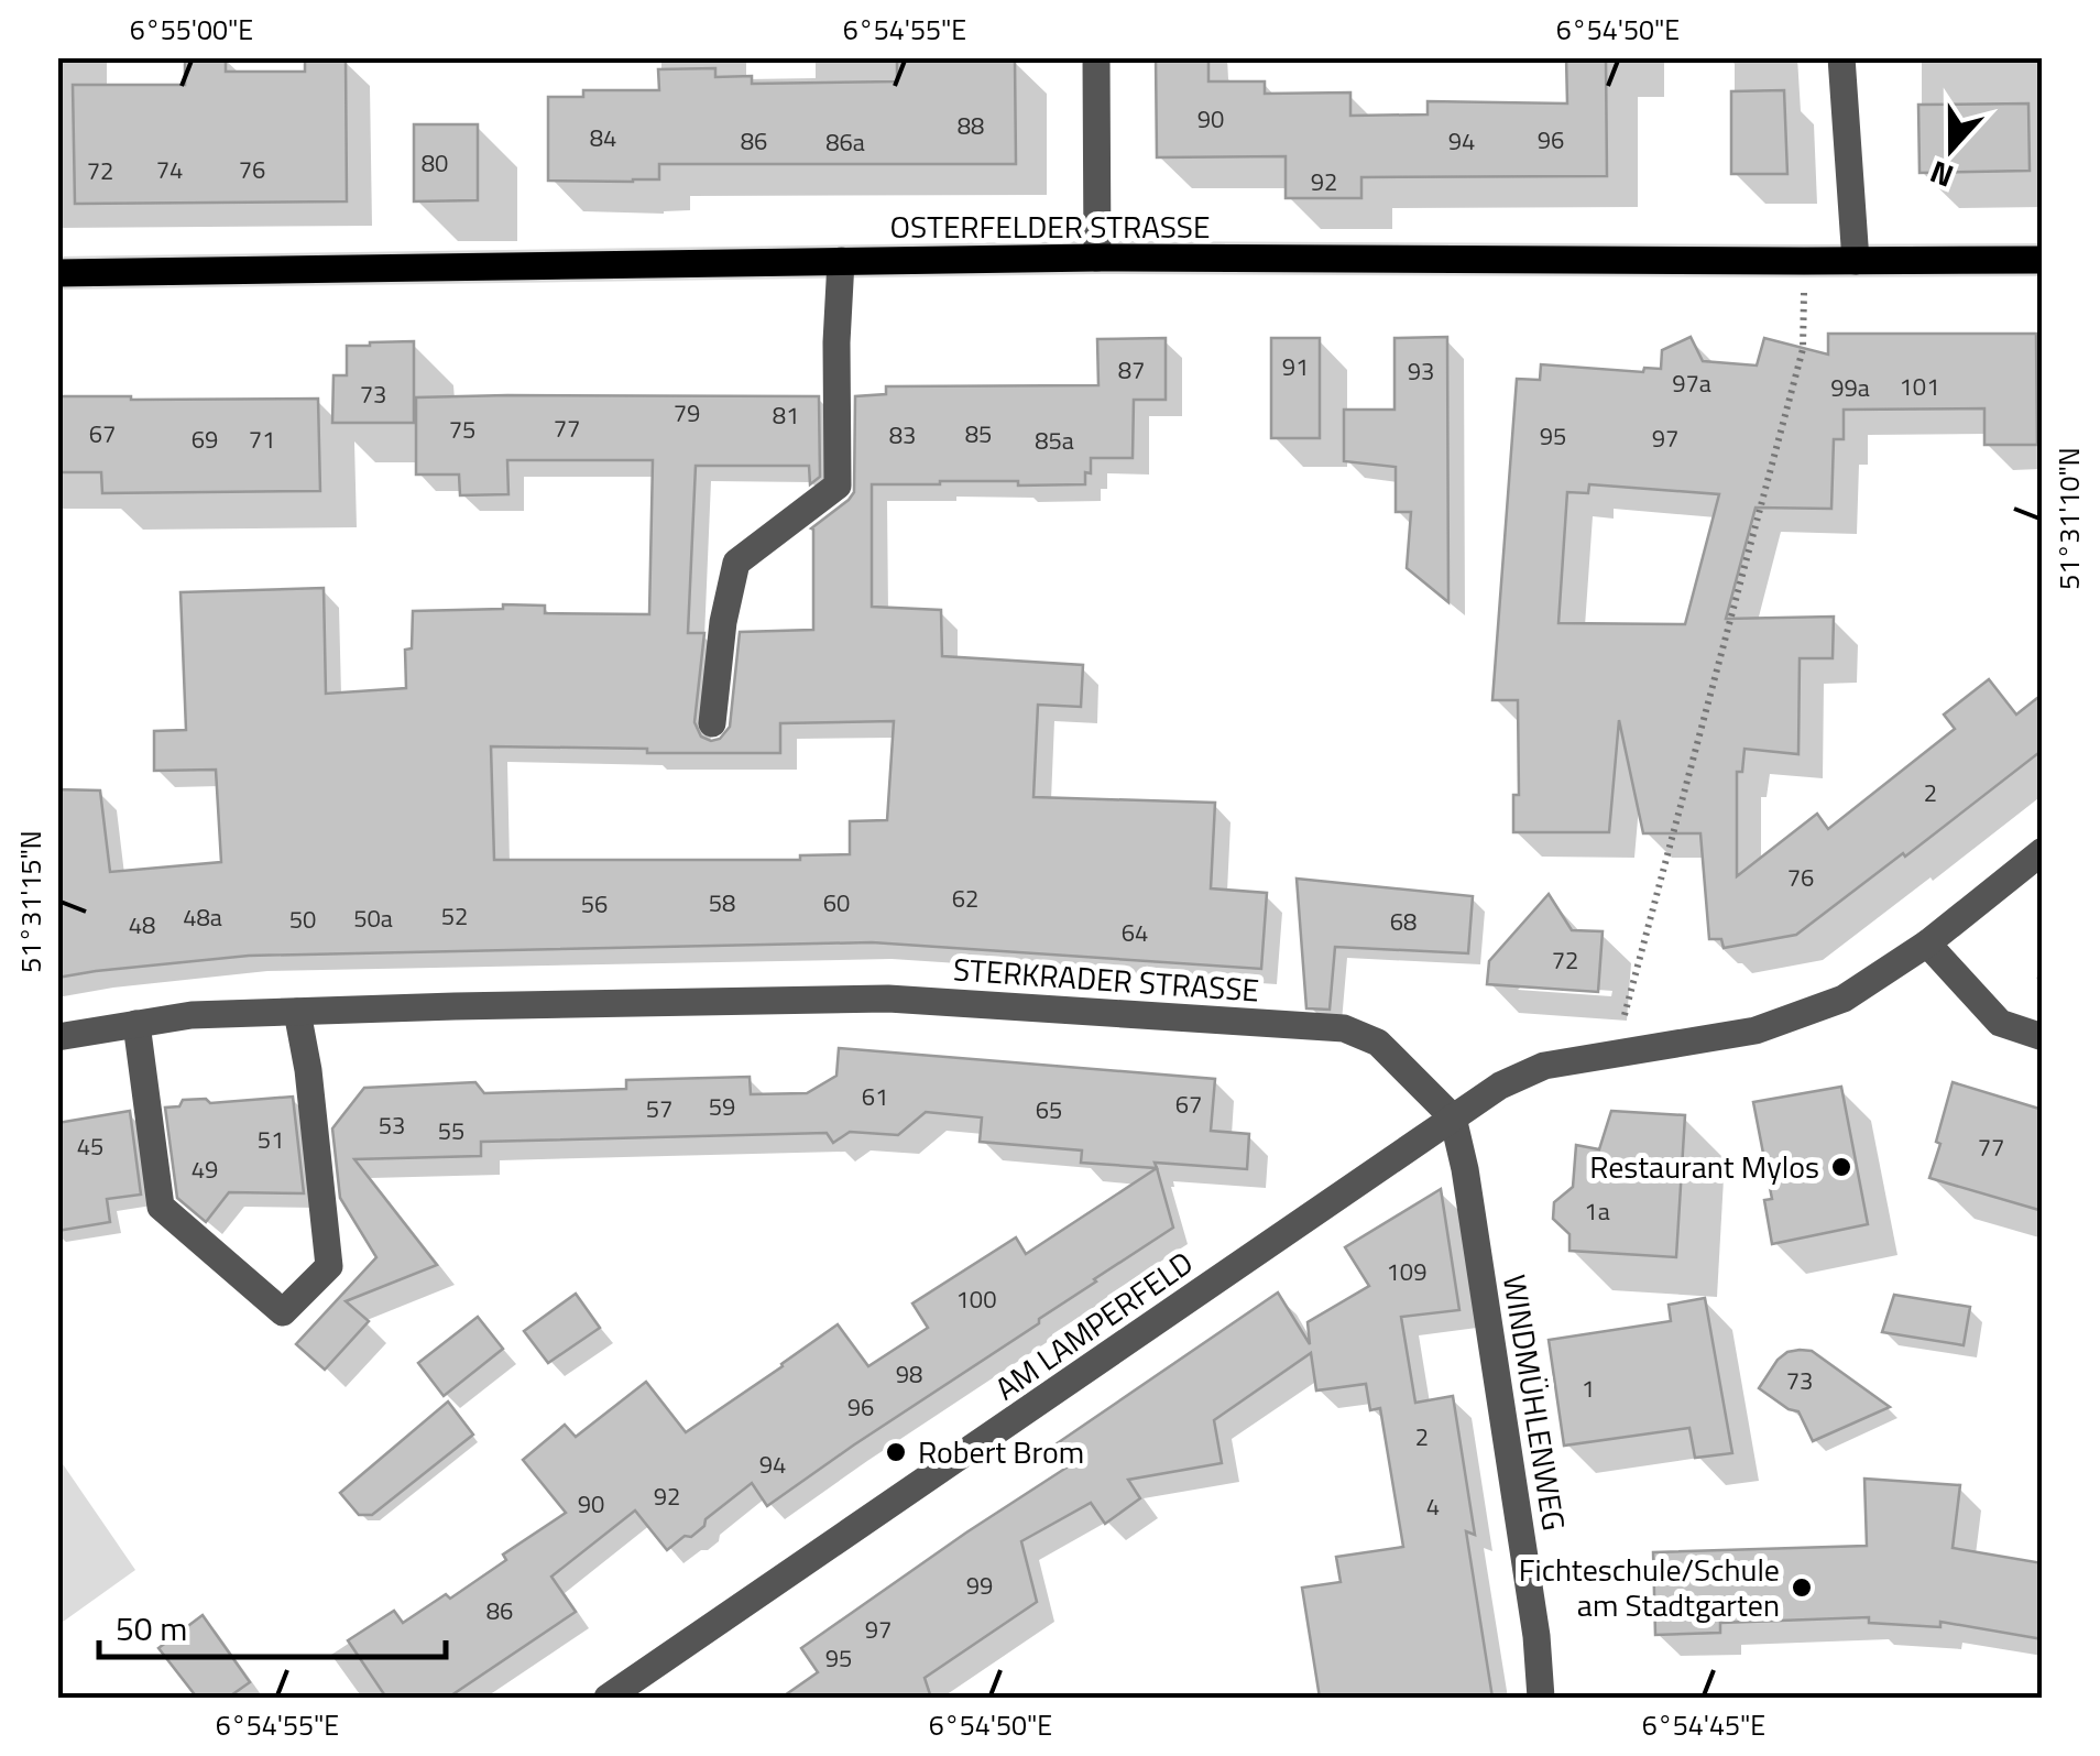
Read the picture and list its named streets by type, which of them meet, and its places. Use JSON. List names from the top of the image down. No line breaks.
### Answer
{"streets":{"main road":["OSTERFELDER STRASSE"],"street":["STERKRADER STRASSE","AM LAMPERFELD","WINDMÜHLENWEG"]},"crossings":[["STERKRADER STRASSE","AM LAMPERFELD"],["STERKRADER STRASSE","WINDMÜHLENWEG"],["AM LAMPERFELD","WINDMÜHLENWEG"]],"places":["Restaurant Mylos","Robert Brom","Fichteschule/Schule am Stadtgarten"],"house_numbers":["90","88","84","96","86","94","86a","80","74","76","72","92","91","87","93","97a","101","99a","73","79","81","77","75","67","85","83","95","97","69","71","85a","2","76","62","58","60","56","52","48a","50a","50","68","48","64","72","61","67","59","57","65","53","55","51","45","77","49","1a","109","100","98","73","1","96","2","94","92","90","4","99","86","97","95"],"scale_bar":"50 m","north":"bottom","coordinates":["6°55'00\"E","6°54'55\"E","6°54'50\"E","51°31'10\"N","51°31'15\"N","6°54'45\"E"]}
